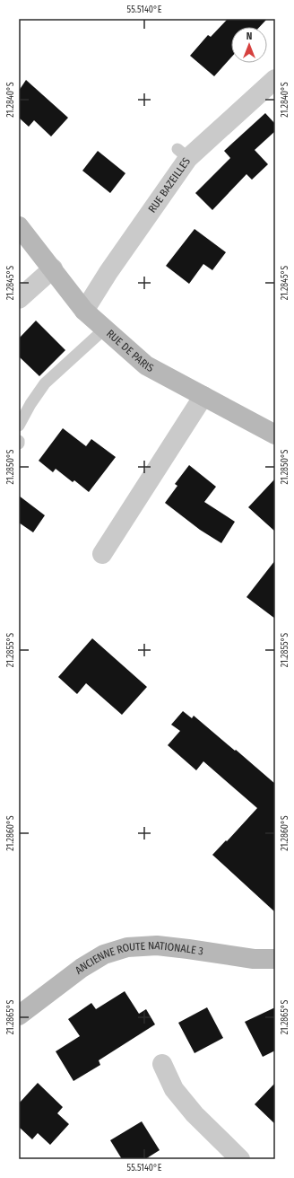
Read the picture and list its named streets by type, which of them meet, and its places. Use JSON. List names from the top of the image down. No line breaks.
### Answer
{"streets":{"street":["RUE BAZEILLES","RUE DE PARIS","ANCIENNE ROUTE NATIONALE 3"]},"crossings":[["RUE BAZEILLES","RUE DE PARIS"]],"north":"top","coordinates":["55.5140°E","21.2840°S","21.2845°S","21.2850°S","21.2855°S","21.2860°S","21.2865°S"]}
